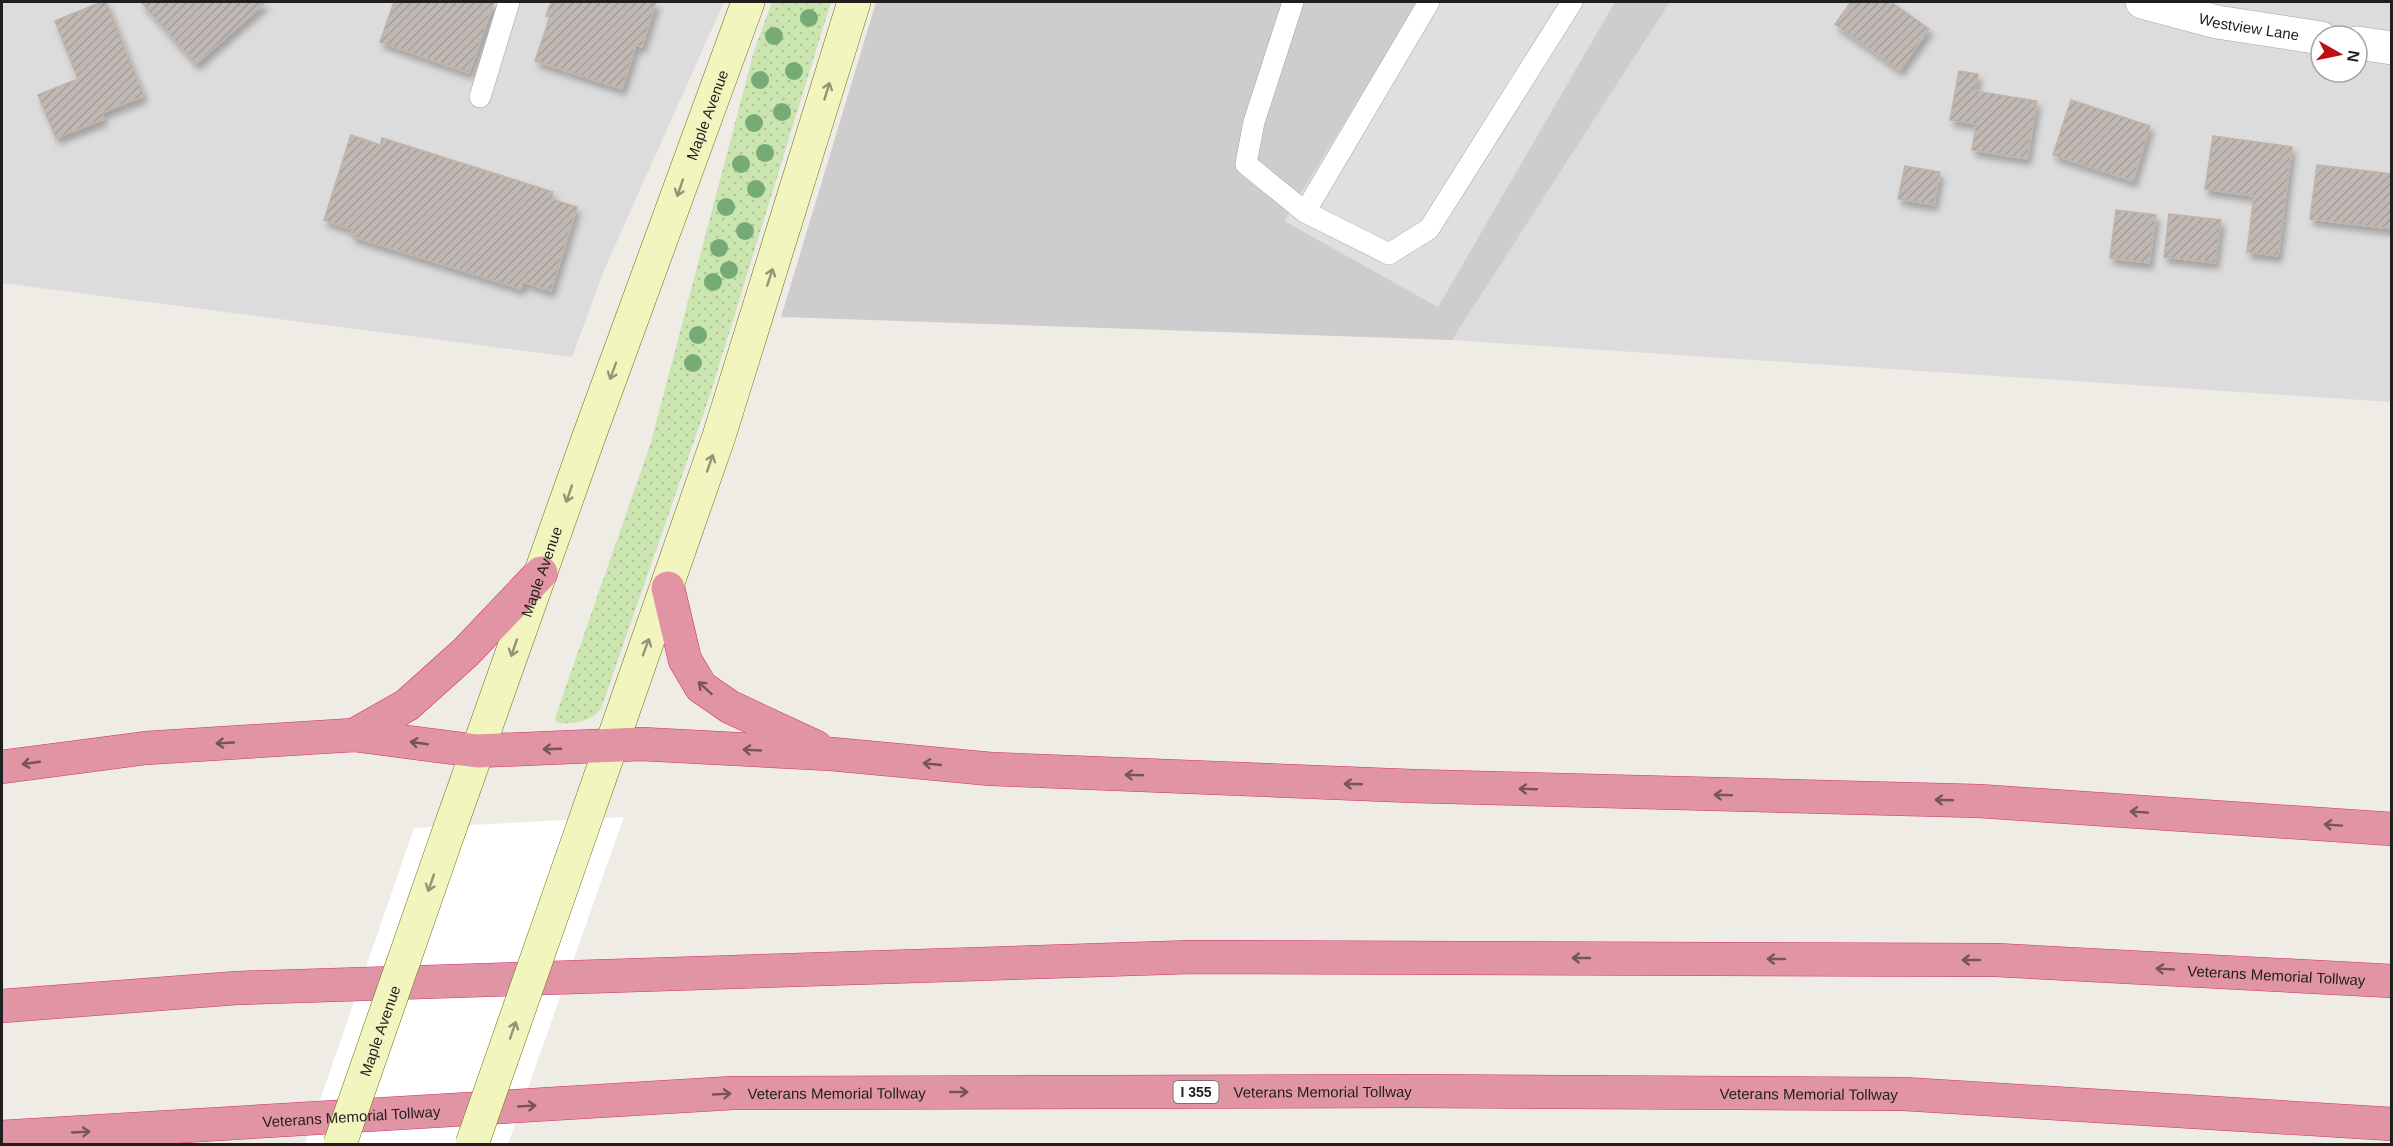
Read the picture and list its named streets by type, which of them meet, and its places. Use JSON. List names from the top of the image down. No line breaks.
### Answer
{"streets":{"highway":["Veterans Memorial Tollway","I 355"],"main road":["Maple Avenue"],"street":["Westview Lane"]},"north":"right"}
